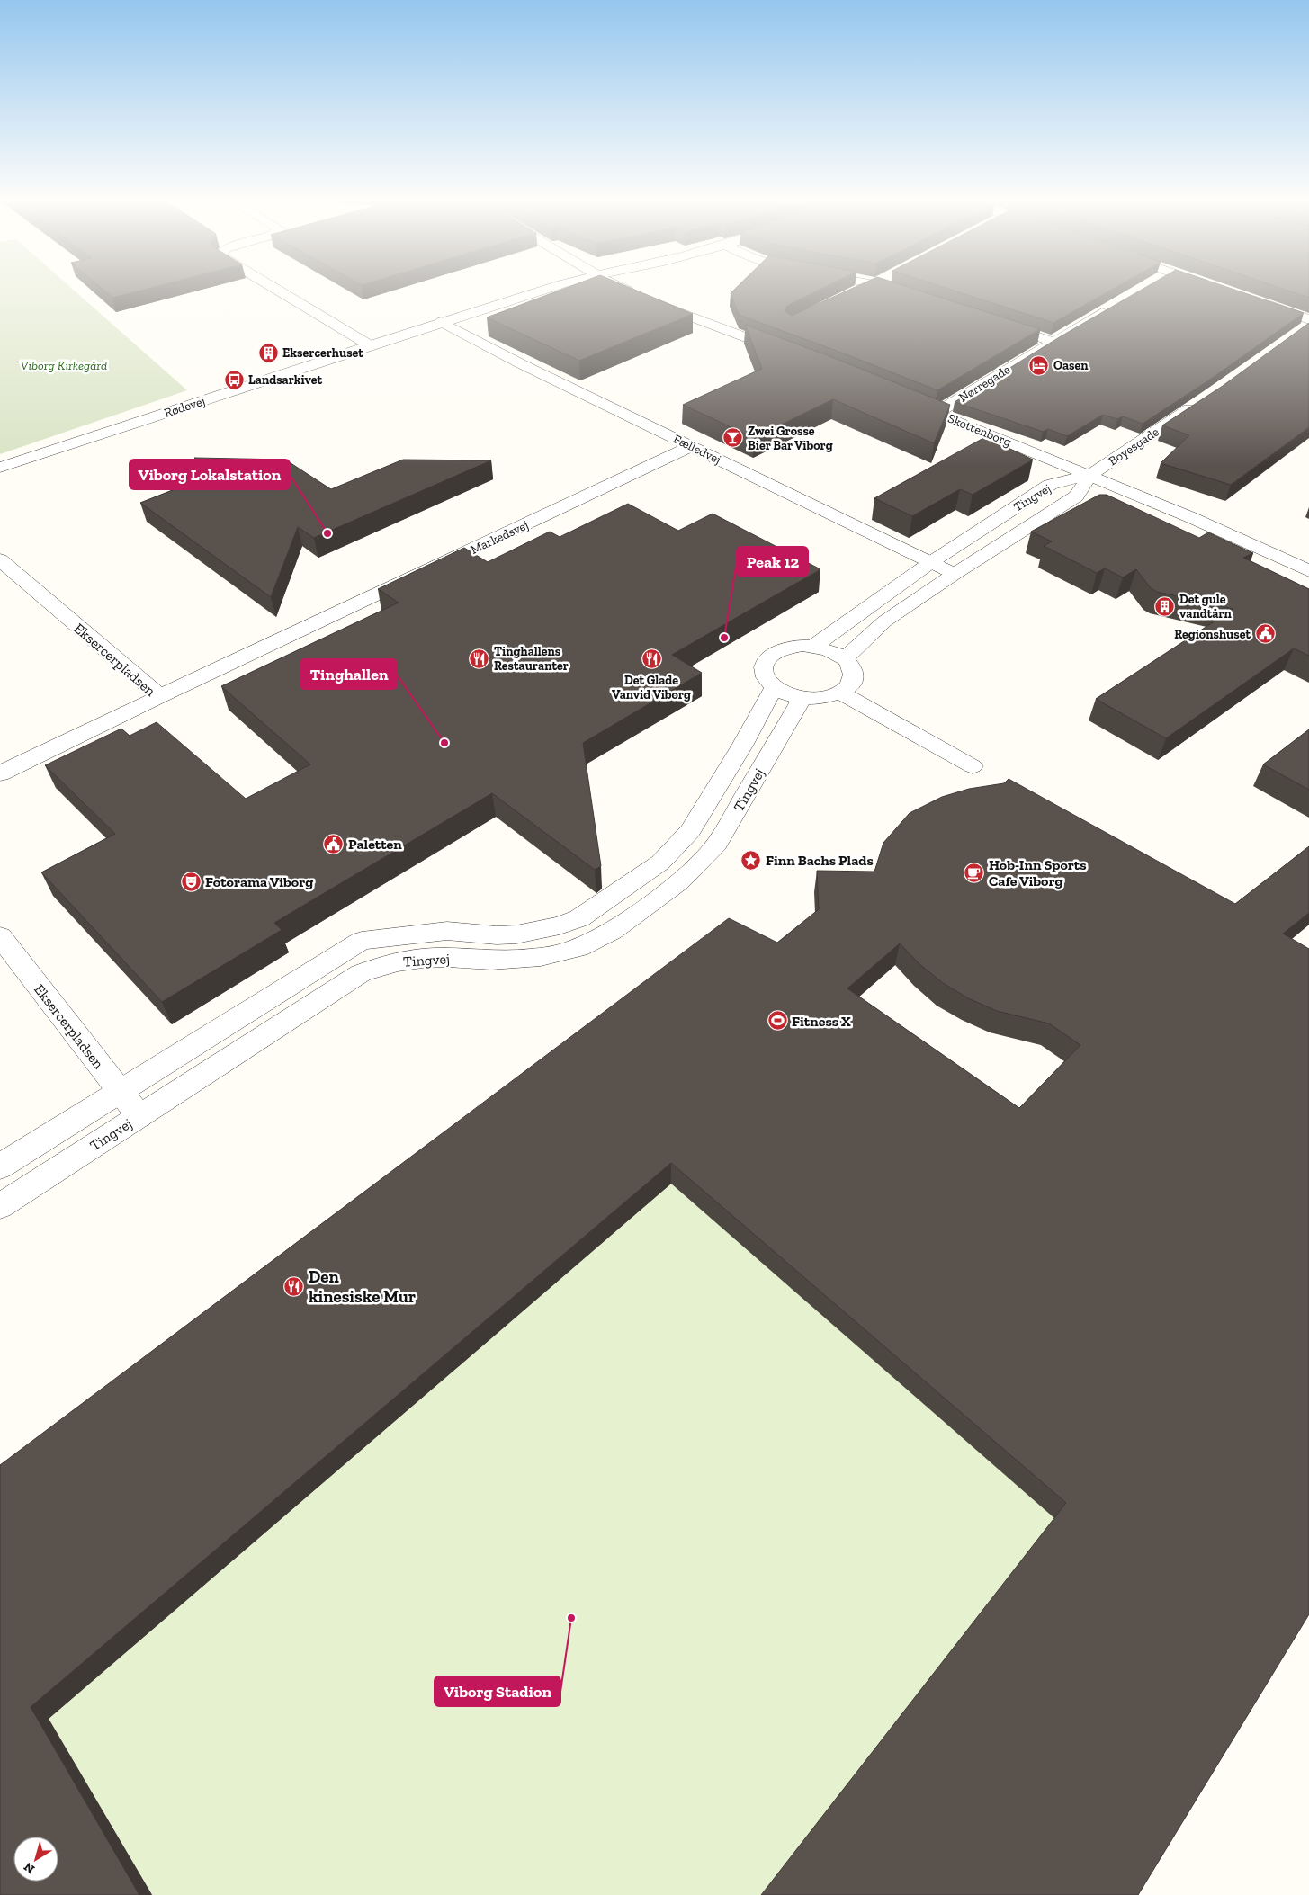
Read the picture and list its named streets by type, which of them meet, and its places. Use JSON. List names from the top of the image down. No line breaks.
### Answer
{"streets":{"street":["Nørregade","Rødevej","Skottenborg","Boyesgade","Fælledvej","Tingvej","Markedsvej","Eksercerpladsen"]},"crossings":[["Nørregade","Skottenborg"],["Rødevej","Fælledvej"],["Skottenborg","Boyesgade"],["Skottenborg","Tingvej"],["Boyesgade","Tingvej"],["Fælledvej","Tingvej"],["Fælledvej","Markedsvej"],["Tingvej","Eksercerpladsen"],["Markedsvej","Eksercerpladsen"]],"parks":["Viborg Kirkegård"],"places":{"building":["Eksercerhuset","Det gule vandtårn"],"hotel":["Oasen"],"bus stop":["Landsarkivet"],"bar":["Zwei Grosse Bier Bar Viborg"],"other":["Viborg Lokalstation","Peak 12","Tinghallen","Viborg Stadion"],"public building":["Regionshuset","Paletten"],"restaurant":["Tinghallens Restauranter","Det Glade Vanvid Viborg","Den kinesiske Mur"],"place":["Finn Bachs Plads"],"cafe":["Hob-Inn Sports Cafe Viborg"],"theatre":["Fotorama Viborg"],"sports":["Fitness X"]},"north":"bottom left"}
